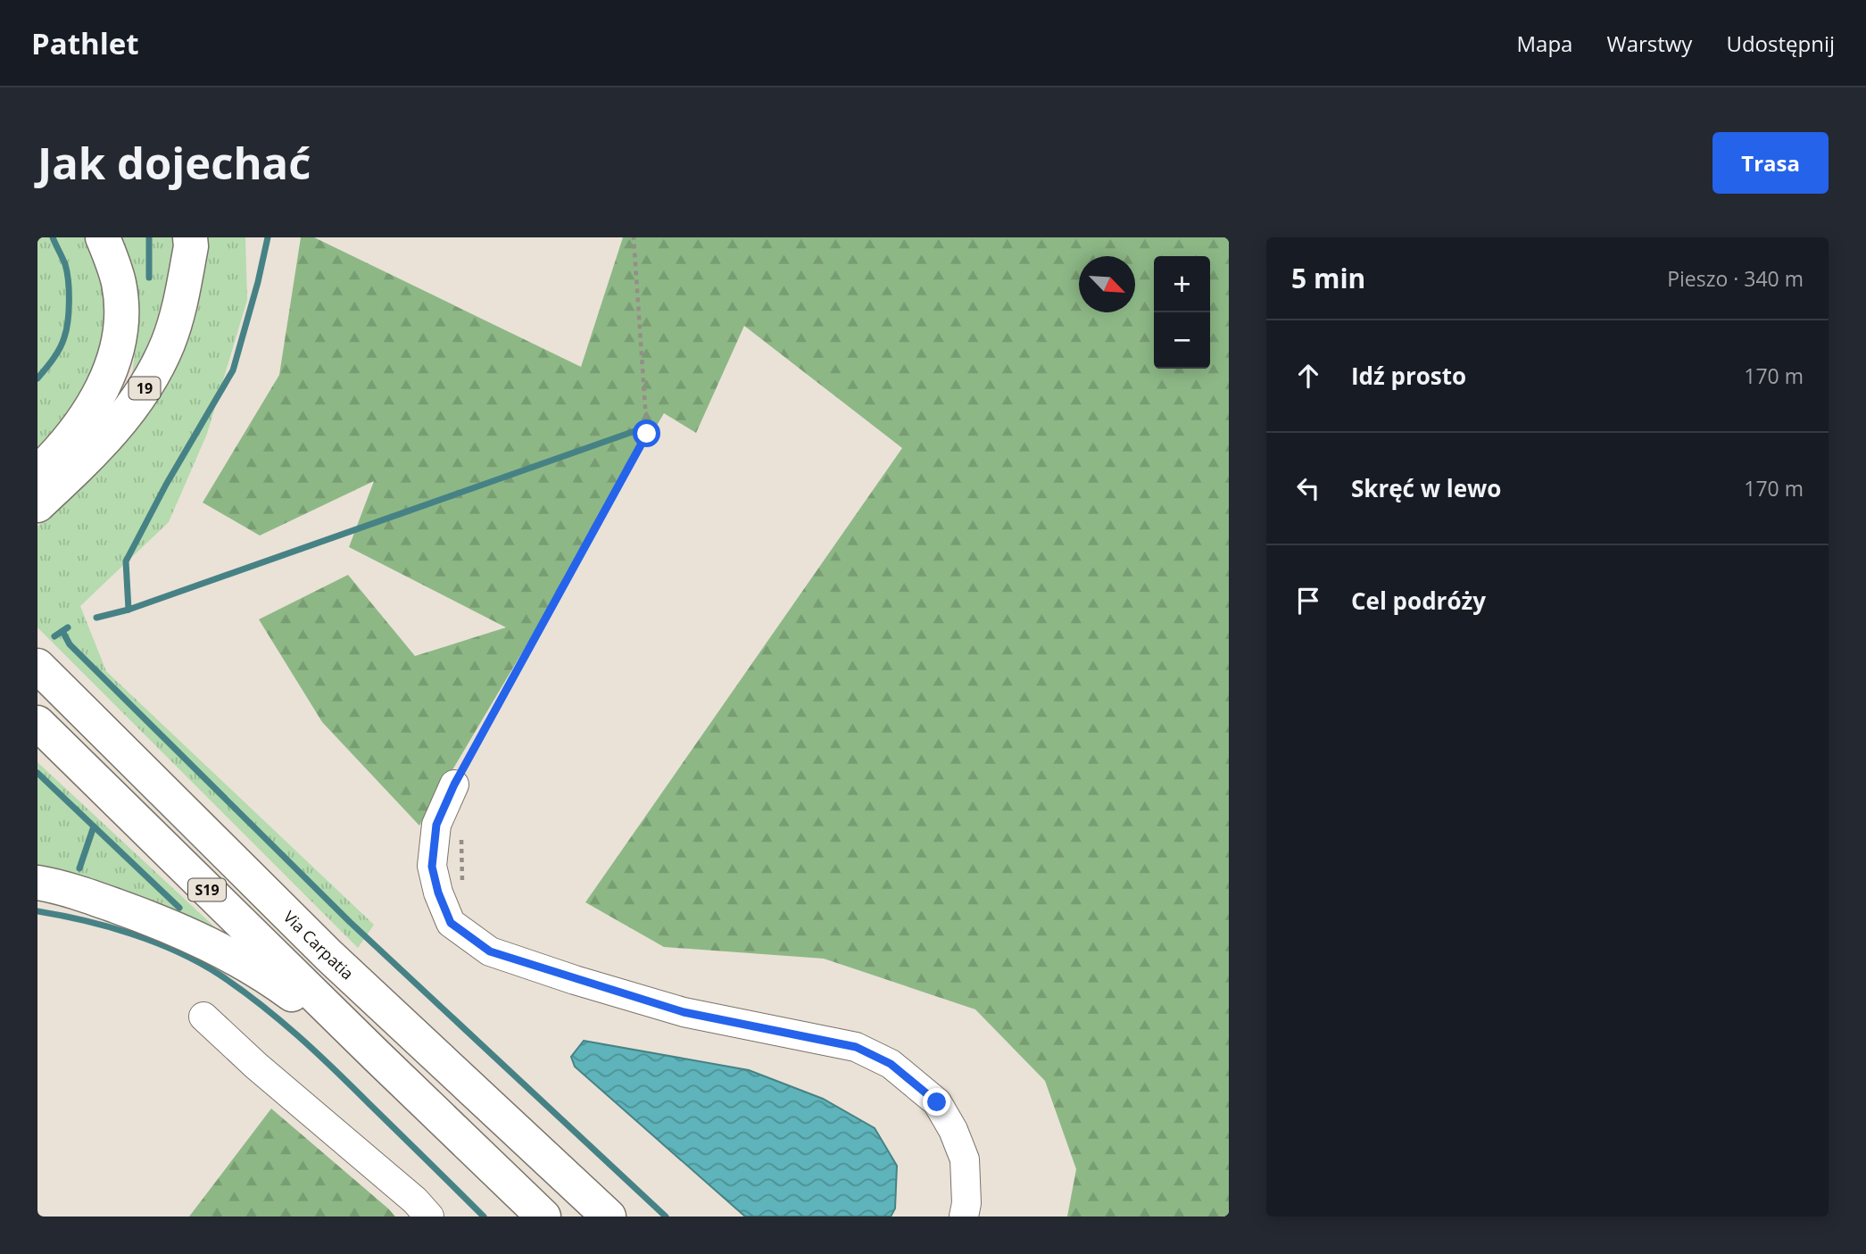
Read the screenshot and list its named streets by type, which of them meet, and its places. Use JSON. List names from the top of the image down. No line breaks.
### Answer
{"streets":{"highway":["19","S19","Via Carpatia"]},"north":"bottom right","page":{"header":"Pathlet","nav":["Mapa","Warstwy","Udostępnij"],"buttons":"Trasa","title":"Jak dojechać","heading":["5 min","Pieszo · 340 m"],"map_buttons":["+","−"],"list":[["Idź prosto","170 m"],["Skręć w lewo","170 m"],"Cel podróży"]}}
